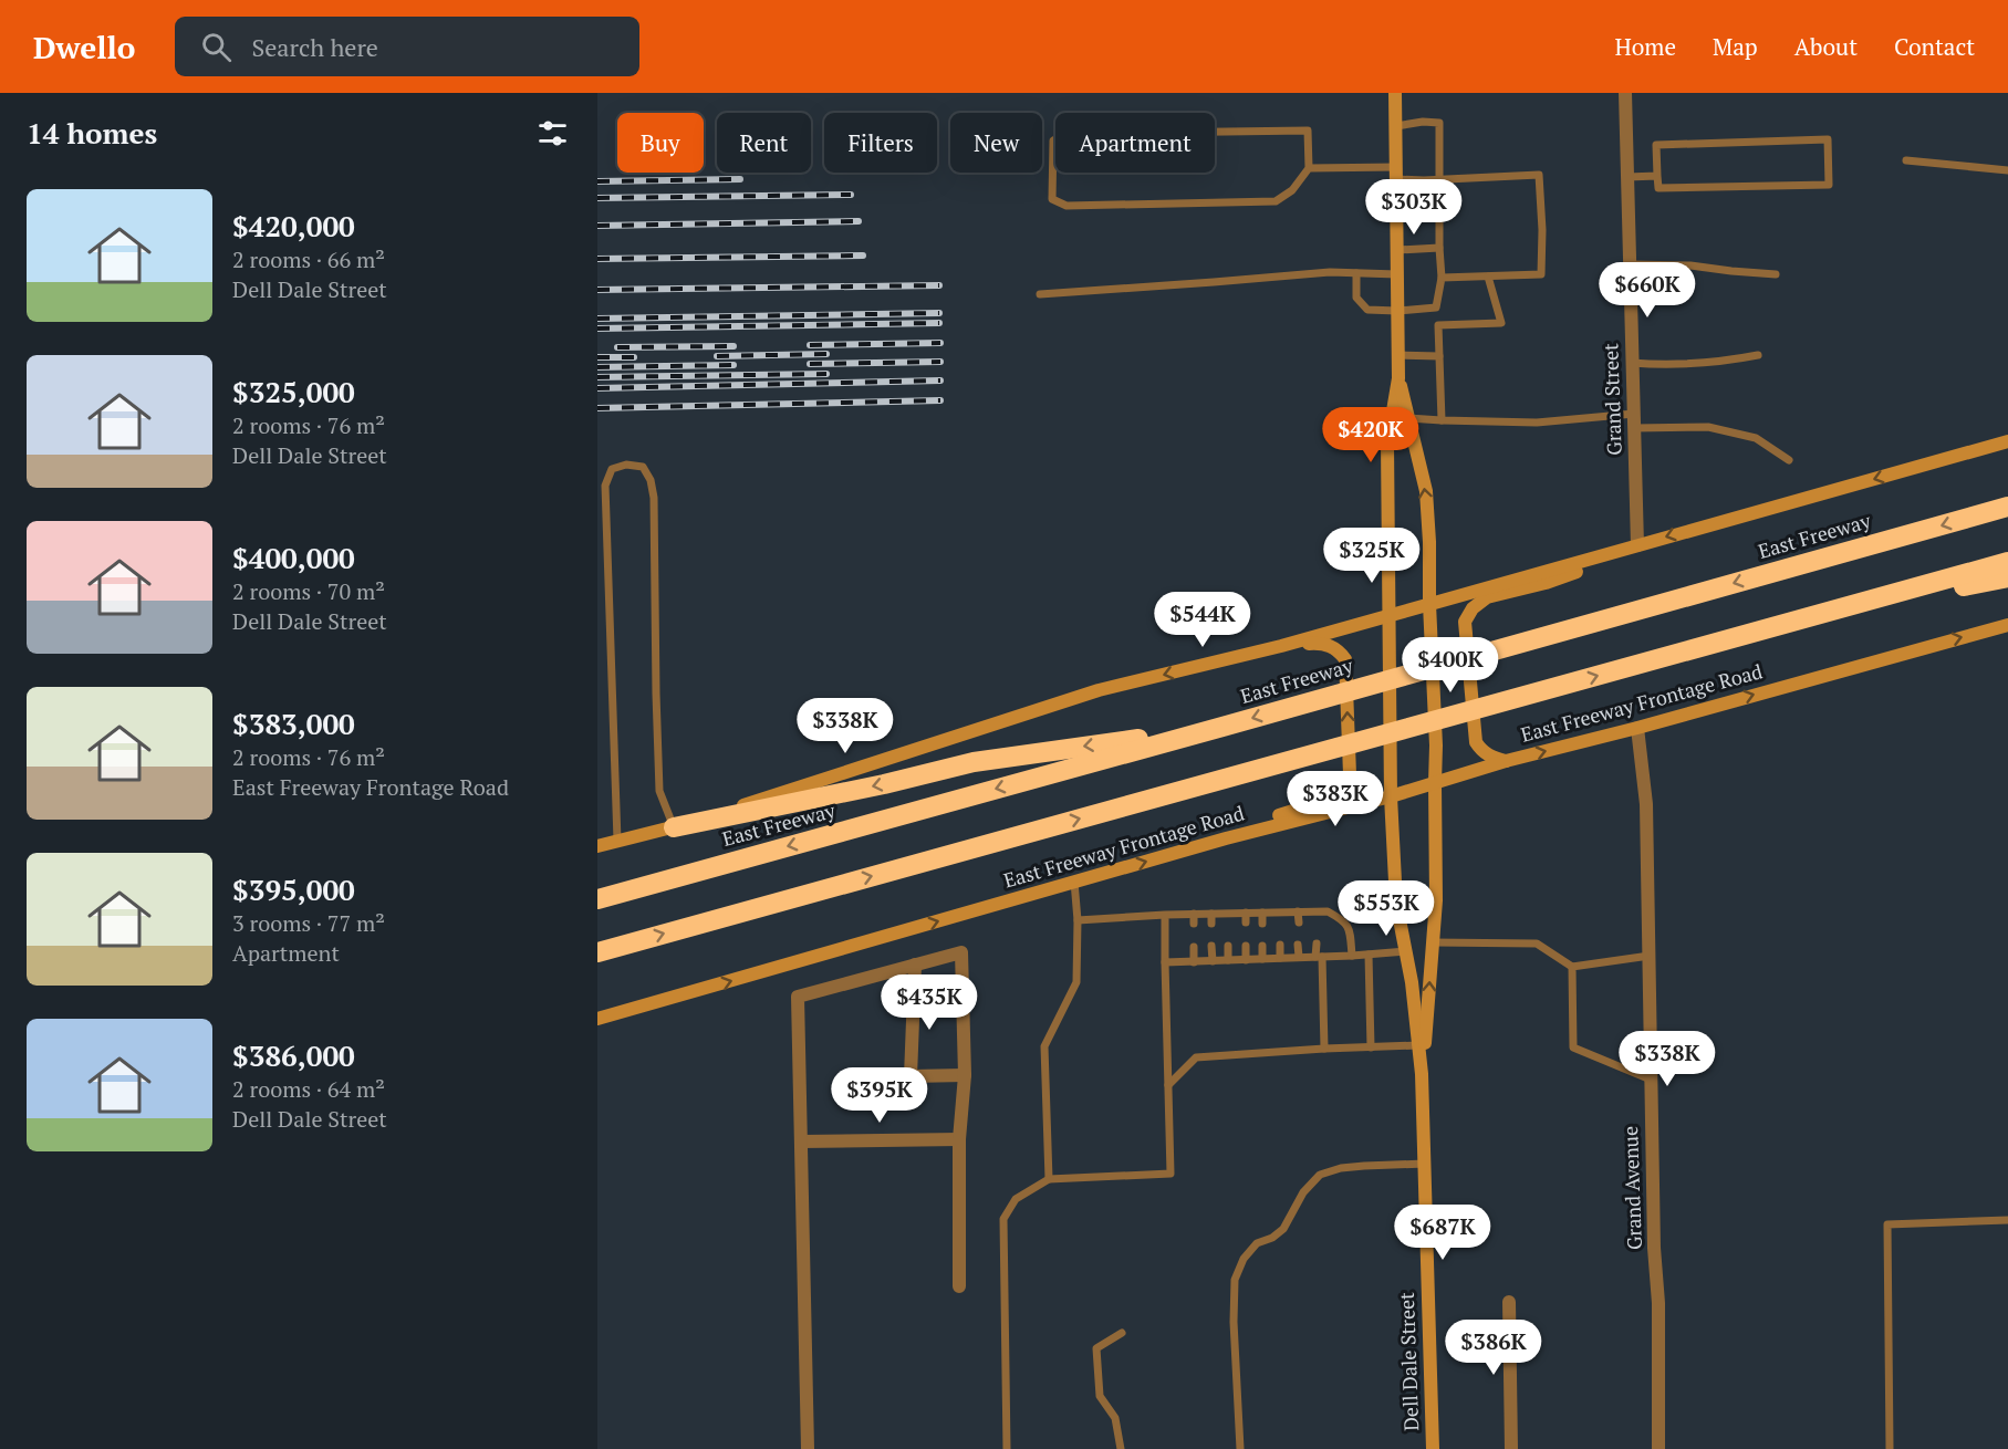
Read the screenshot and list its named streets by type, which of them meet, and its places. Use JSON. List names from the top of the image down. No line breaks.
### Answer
{"streets":{"highway":["East Freeway"],"main road":["East Freeway Frontage Road","Dell Dale Street"],"street":["Grand Street","Grand Avenue"]},"crossings":[["East Freeway Frontage Road","Grand Avenue"],["East Freeway Frontage Road","Dell Dale Street"]],"one_way":["East Freeway Frontage Road"],"page":{"header":"Dwello","search":"Search here","nav":["Home","Map","About","Contact"],"heading":"14 homes","chip":["Buy","Rent","Filters","New","Apartment"],"list":[{"name":"$420,000","note":"2 rooms · 66 m² · Dell Dale Street"},{"name":"$325,000","note":"2 rooms · 76 m² · Dell Dale Street"},{"name":"$400,000","note":"2 rooms · 70 m² · Dell Dale Street"},{"name":"$383,000","note":"2 rooms · 76 m² · East Freeway Frontage Road"},{"name":"$395,000","note":"3 rooms · 77 m² · Apartment"},{"name":"$386,000","note":"2 rooms · 64 m² · Dell Dale Street"}],"price":["$303K","$660K","$420K","$325K","$544K","$400K","$338K","$383K","$553K","$435K","$338K","$395K","$687K","$386K"]}}
